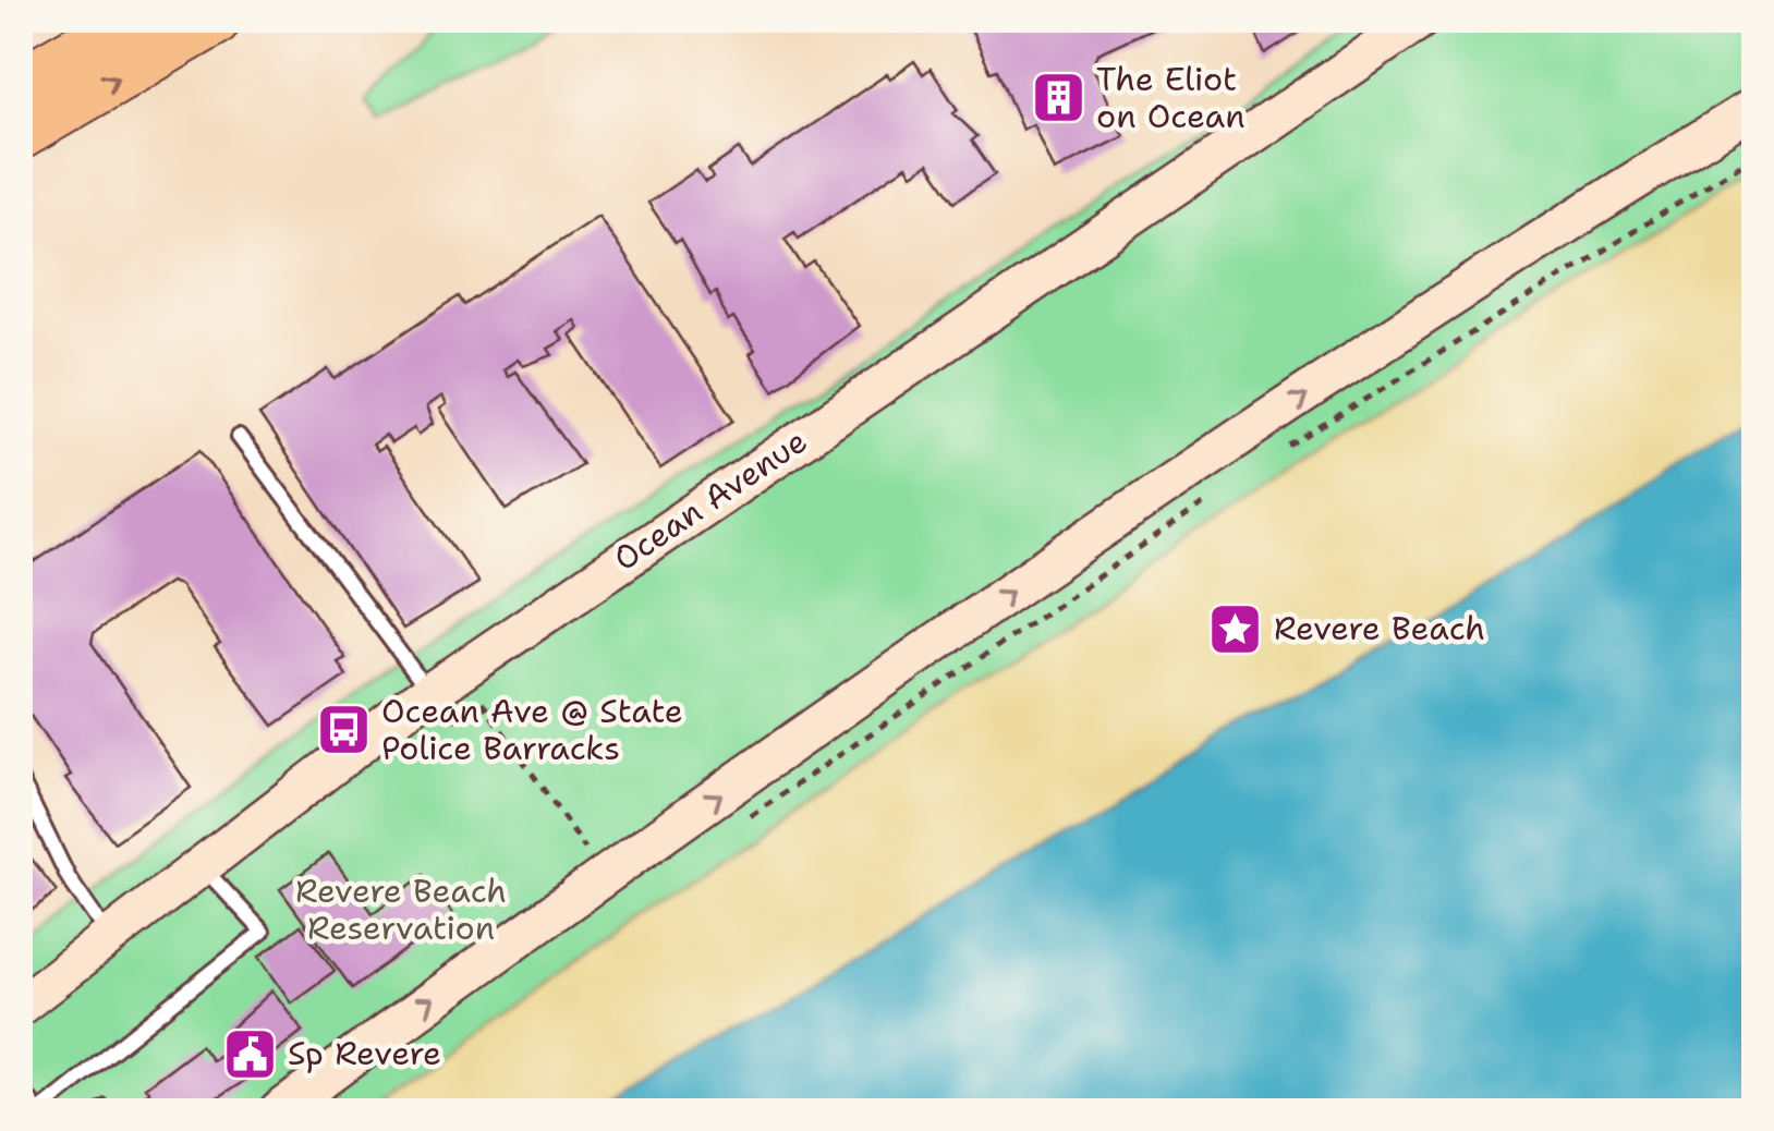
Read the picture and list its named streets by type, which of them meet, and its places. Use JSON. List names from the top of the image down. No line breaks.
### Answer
{"streets":{"main road":["Ocean Avenue"]},"parks":["Revere Beach Reservation"],"places":{"building":["The Eliot on Ocean"],"place":["Revere Beach"],"bus stop":["Ocean Ave @ State Police Barracks"],"public building":["Sp Revere"]}}
